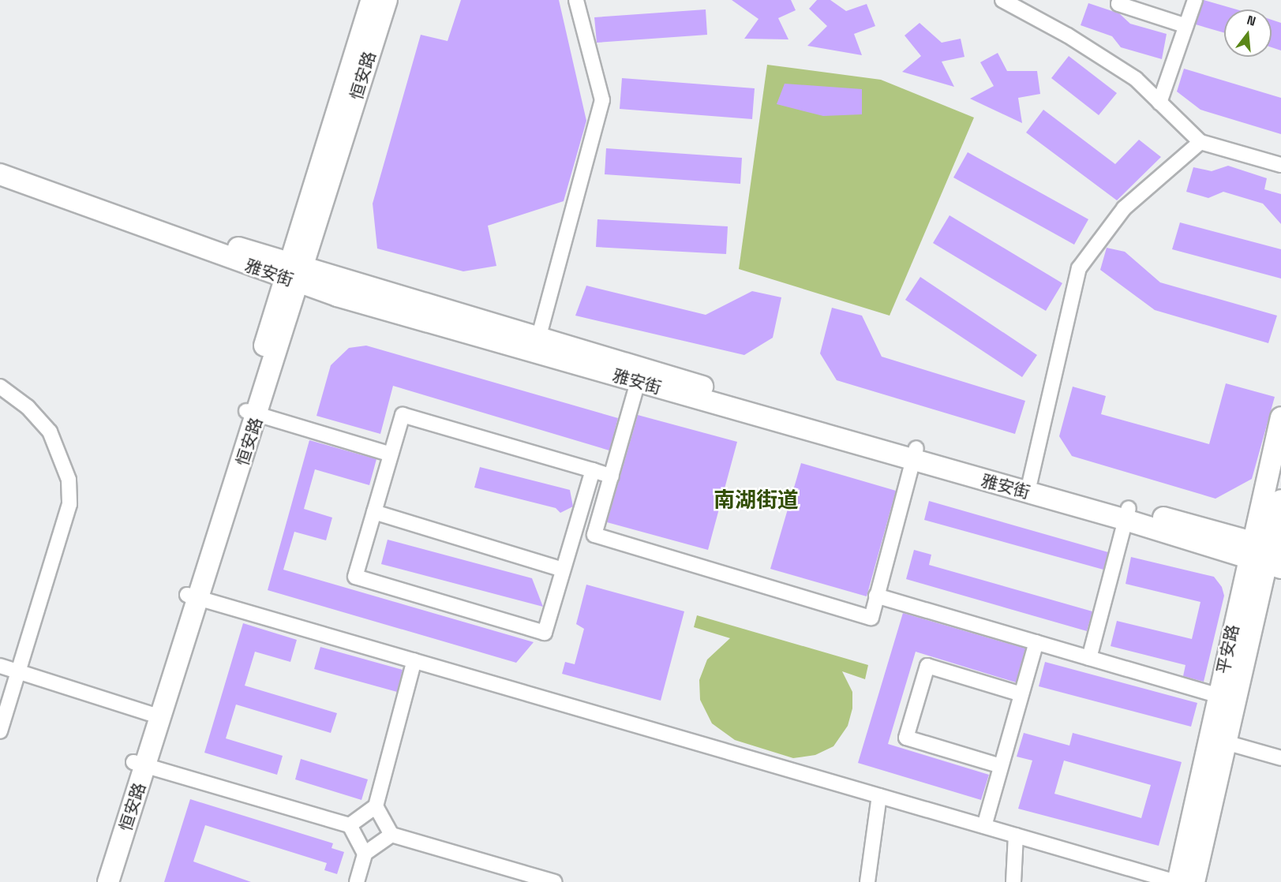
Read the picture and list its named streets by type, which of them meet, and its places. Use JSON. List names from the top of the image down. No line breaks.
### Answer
{"streets":{"main road":["恒安路","雅安街","平安路"]},"crossings":[["恒安路","雅安街"],["雅安街","平安路"]],"districts":["南湖街道"],"north":"top"}
